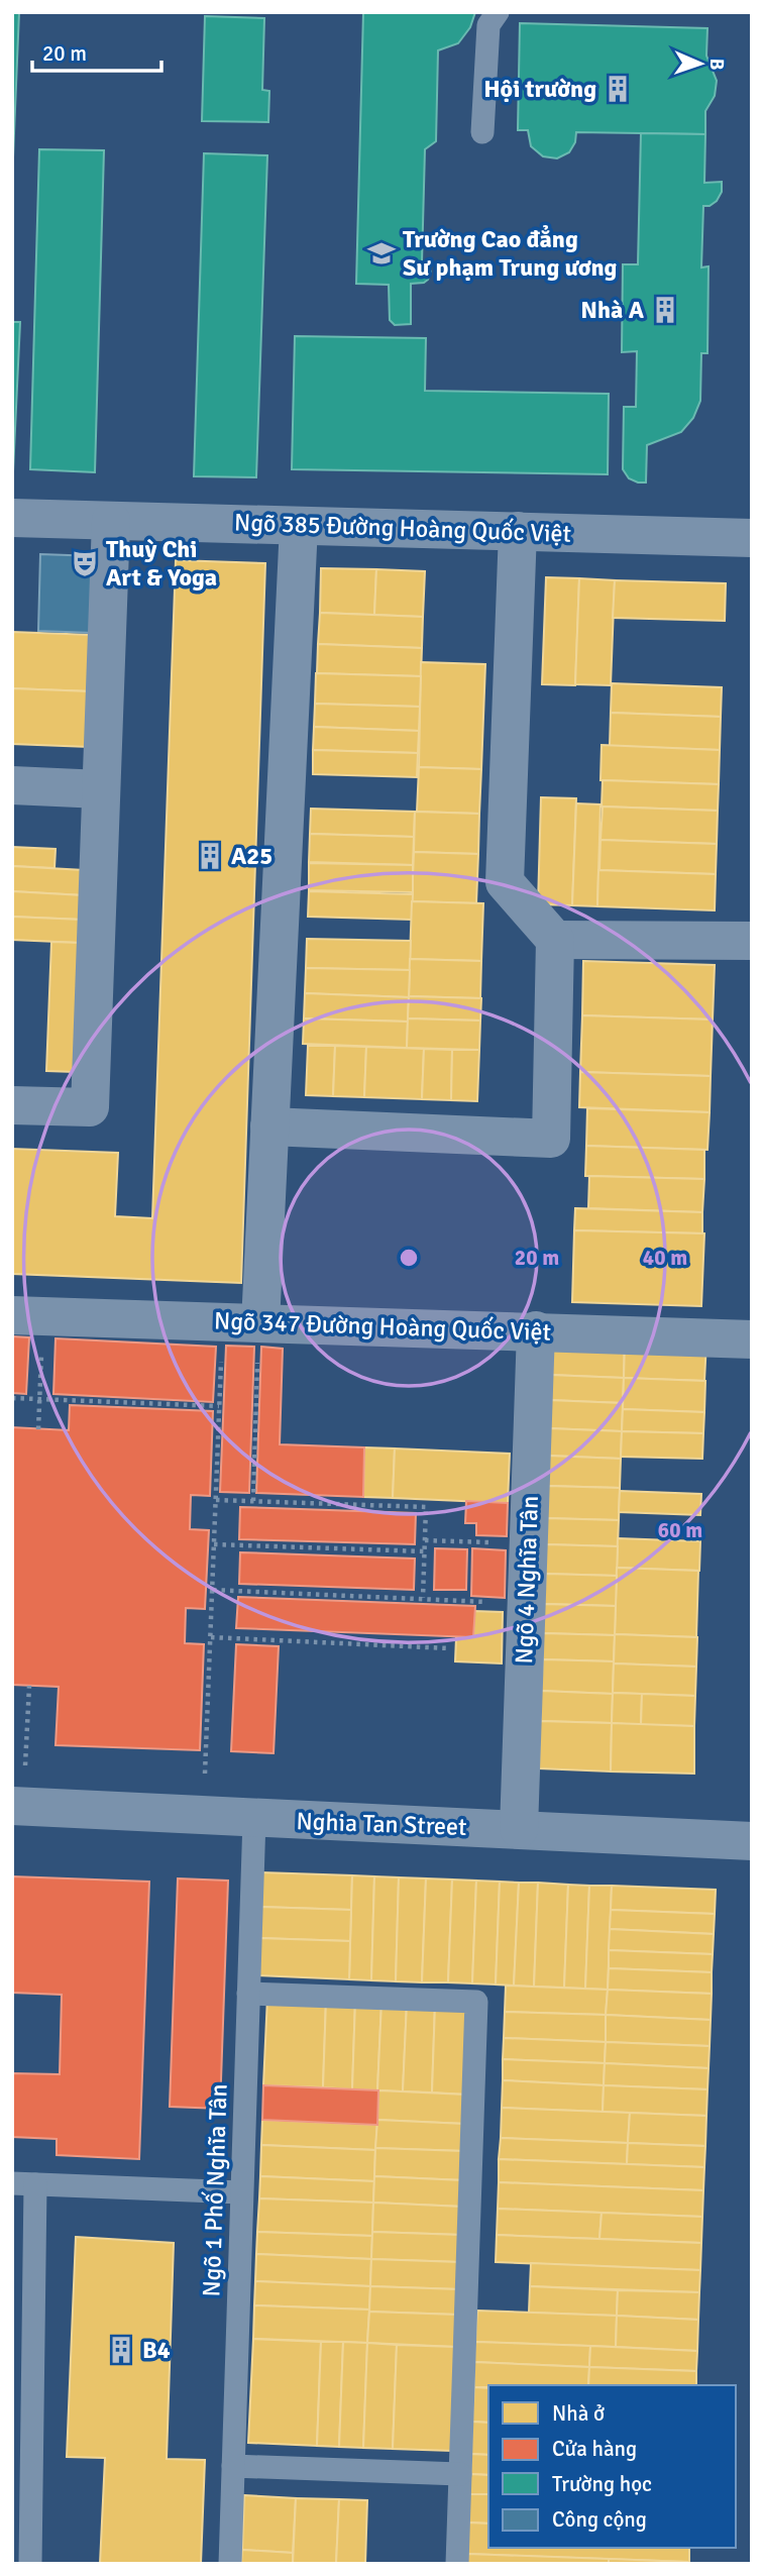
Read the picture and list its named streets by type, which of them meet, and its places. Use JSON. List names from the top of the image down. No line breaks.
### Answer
{"streets":{"street":["Ngõ 385 Đường Hoàng Quốc Việt","Ngõ 347 Đường Hoàng Quốc Việt","Ngõ 4 Nghĩa Tân","Nghia Tan Street"],"lane":["Ngõ 1 Phố Nghĩa Tân"]},"crossings":[["Ngõ 347 Đường Hoàng Quốc Việt","Ngõ 4 Nghĩa Tân"],["Ngõ 4 Nghĩa Tân","Nghia Tan Street"],["Nghia Tan Street","Ngõ 1 Phố Nghĩa Tân"]],"places":{"building":["Hội trường","Nhà A","A25","B4"],"school or university":["Trường Cao đẳng Sư phạm Trung ương"],"theatre":["Thuỳ Chi Art & Yoga"]},"legend":["Nhà ở","Cửa hàng","Trường học","Công cộng"],"scale_bar":"20 m","north":"right","rings":["20 m","40 m","60 m"]}
